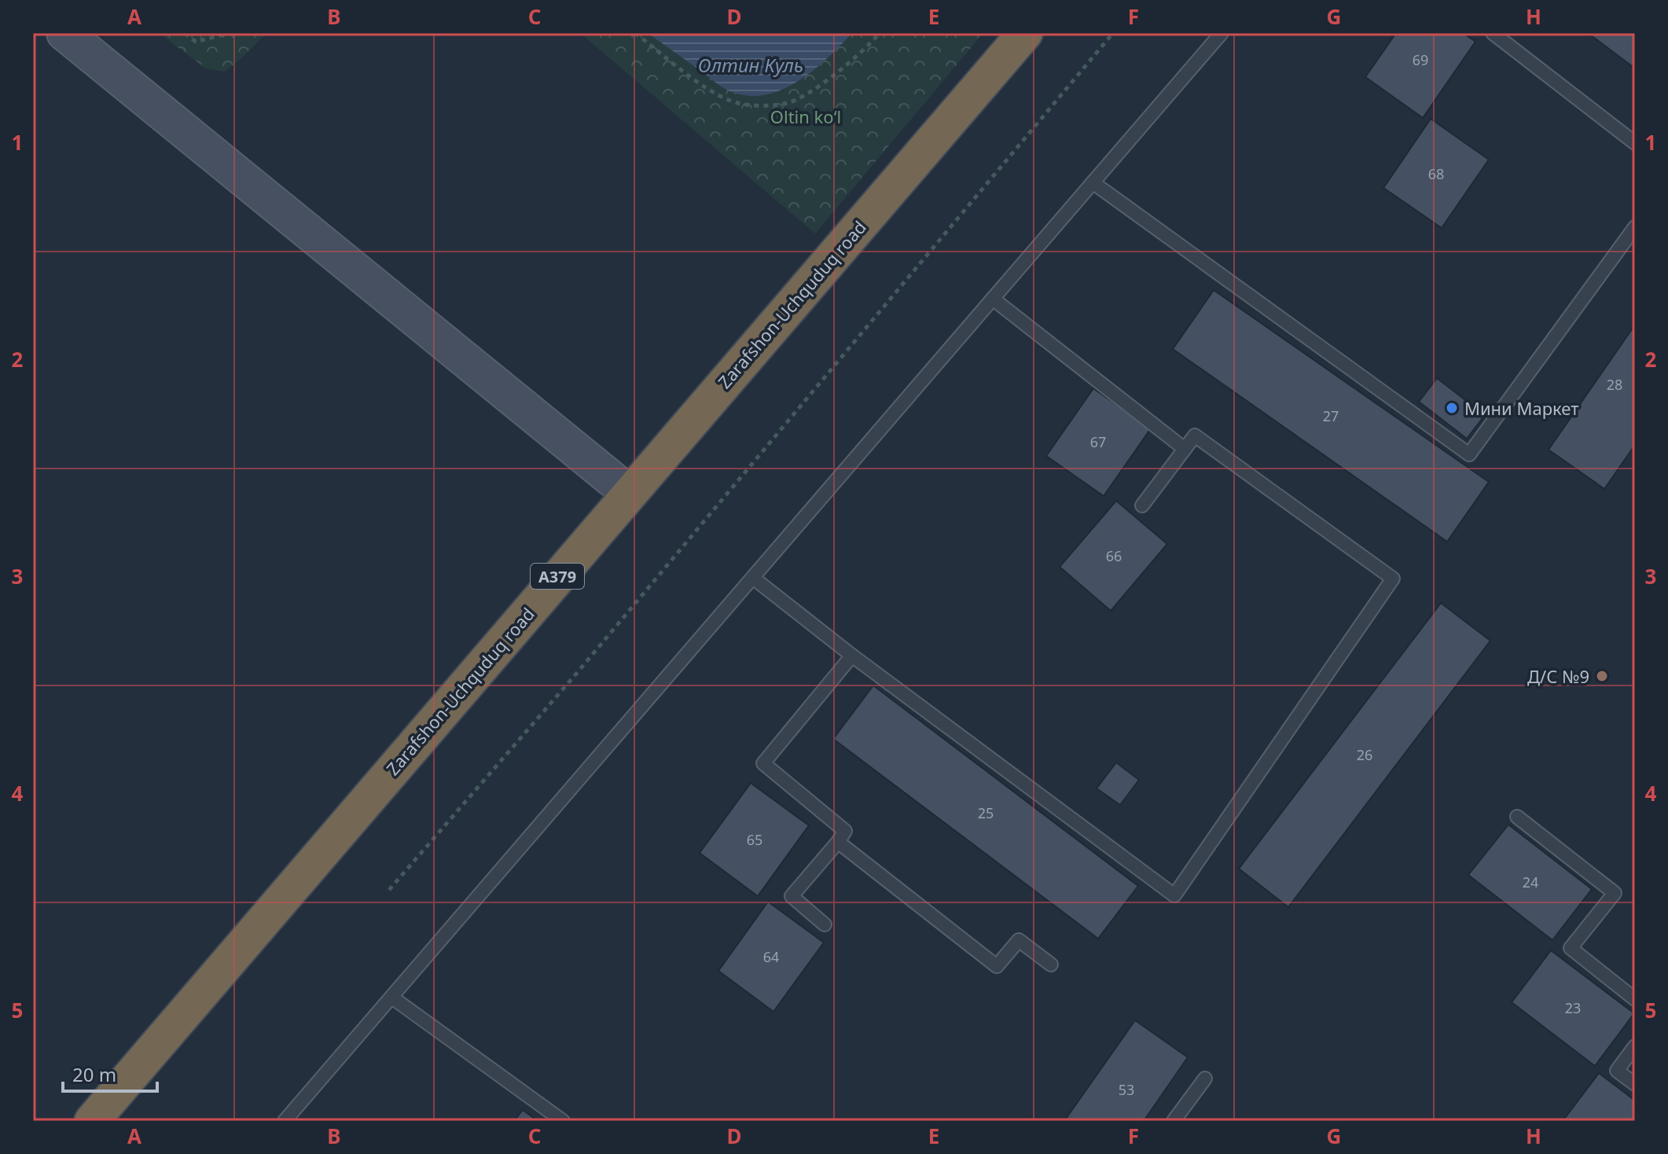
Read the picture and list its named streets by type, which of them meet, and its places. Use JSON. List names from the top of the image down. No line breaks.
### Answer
{"streets":{"highway":["Zarafshon-Uchquduq road","A379"]},"water":["Олтин Куль"],"parks":["Oltin ko‘l"],"places":["Мини Маркет","Д/С №9"],"house_numbers":["69","68","28","27","67","66","26","25","65","24","64","23","53"],"scale_bar":"20 m","grid":{"columns":["A","B","C","D","E","F","G","H"],"rows":["1","2","3","4","5"]}}
